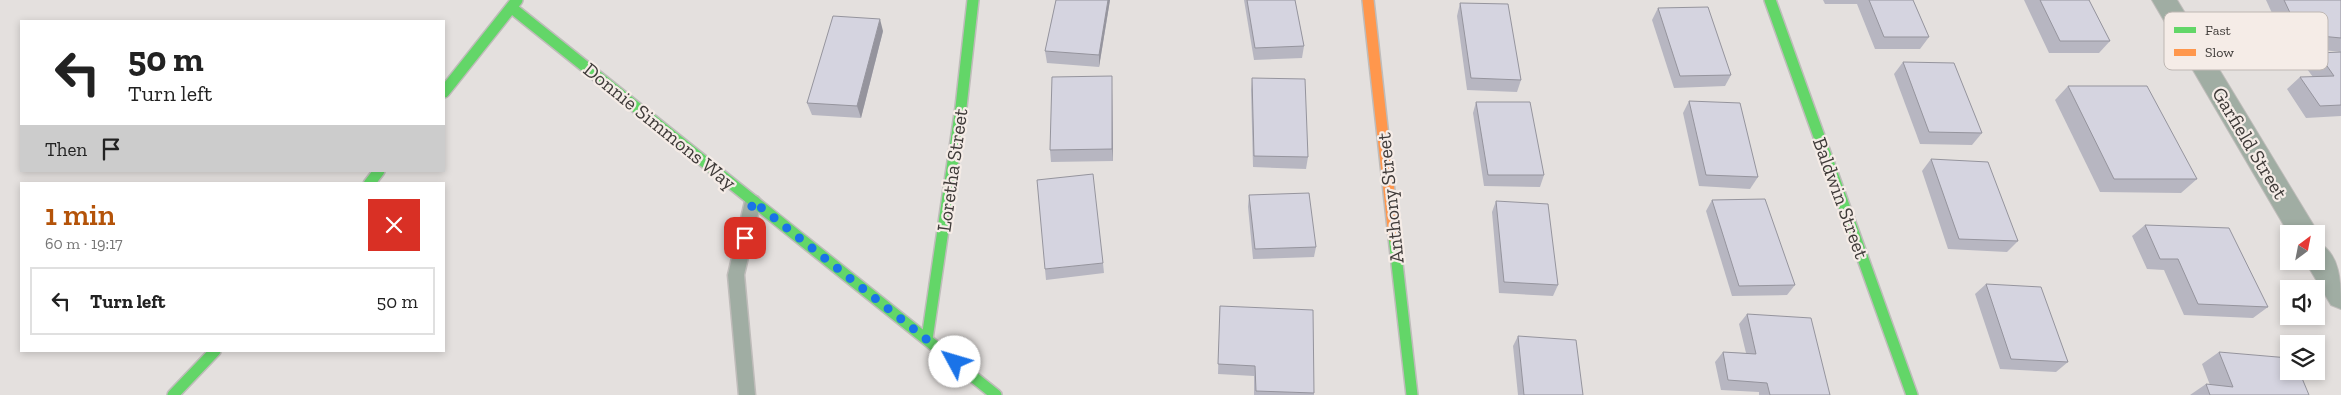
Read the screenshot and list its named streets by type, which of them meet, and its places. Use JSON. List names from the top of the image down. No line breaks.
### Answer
{"streets":{"street":["Donnie Simmons Way","Garfield Street","Loretha Street","Anthony Street","Baldwin Street"]},"crossings":[["Donnie Simmons Way","Loretha Street"]],"legend":["Fast","Slow"],"north":"top right","page":{"turn":["50 m","Turn left"],"then":"Then","heading":["1 min","60 m · 19:17"],"list":[{"name":"Turn left","value":"50 m"}]}}
